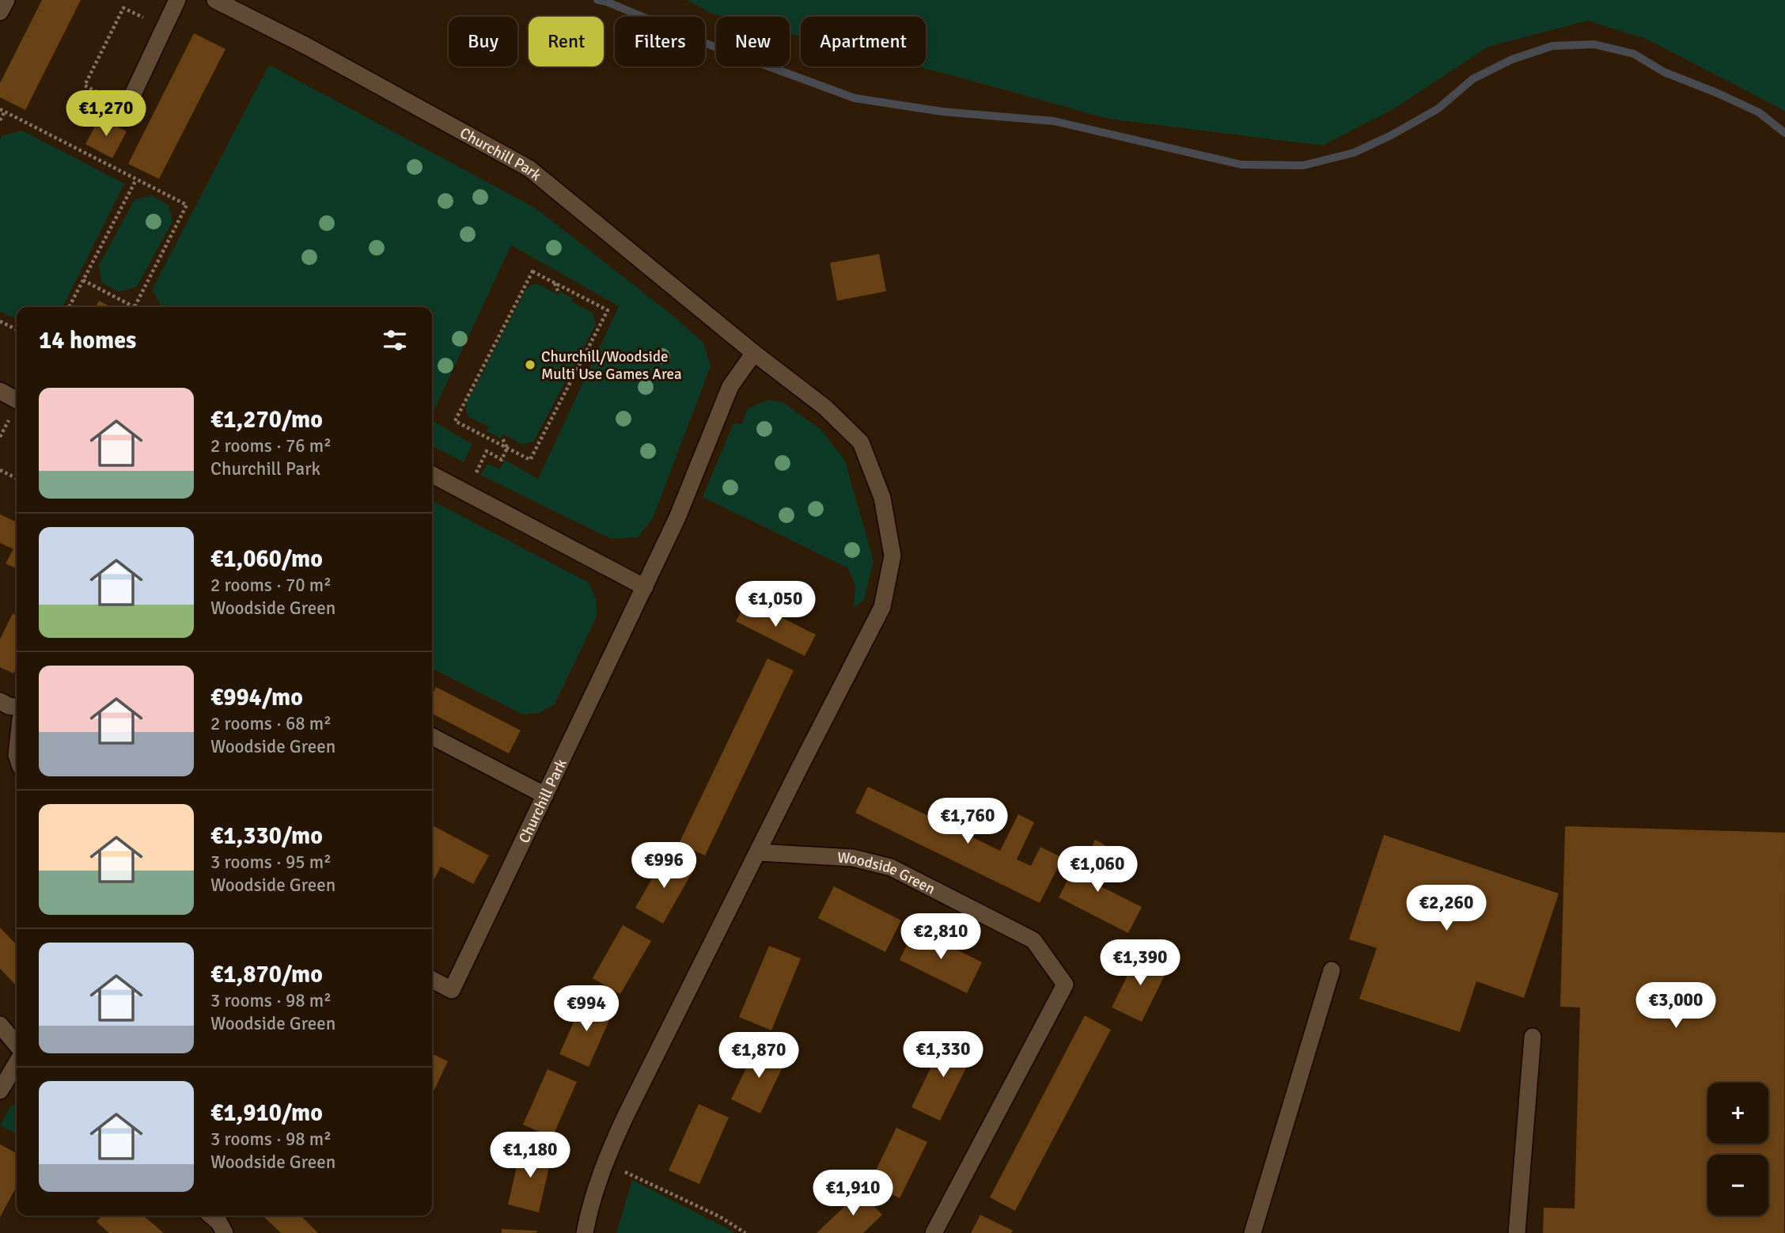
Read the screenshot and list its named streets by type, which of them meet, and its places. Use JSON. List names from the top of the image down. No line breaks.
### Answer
{"streets":{"street":["Churchill Park","Woodside Green"]},"crossings":[["Churchill Park","Woodside Green"]],"places":["Churchill/Woodside Multi Use Games Area"],"page":{"chip":["Buy","Rent","Filters","New","Apartment"],"price":["€1,270","€1,050","€1,760","€996","€1,060","€2,260","€2,810","€1,390","€3,000","€994","€1,330","€1,870","€1,180","€1,910"],"heading":"14 homes","list":[{"name":"€1,270/mo","note":"2 rooms · 76 m² · Churchill Park"},{"name":"€1,060/mo","note":"2 rooms · 70 m² · Woodside Green"},{"name":"€994/mo","note":"2 rooms · 68 m² · Woodside Green"},{"name":"€1,330/mo","note":"3 rooms · 95 m² · Woodside Green"},{"name":"€1,870/mo","note":"3 rooms · 98 m² · Woodside Green"},{"name":"€1,910/mo","note":"3 rooms · 98 m² · Woodside Green"}],"map_buttons":["+","−"]}}
